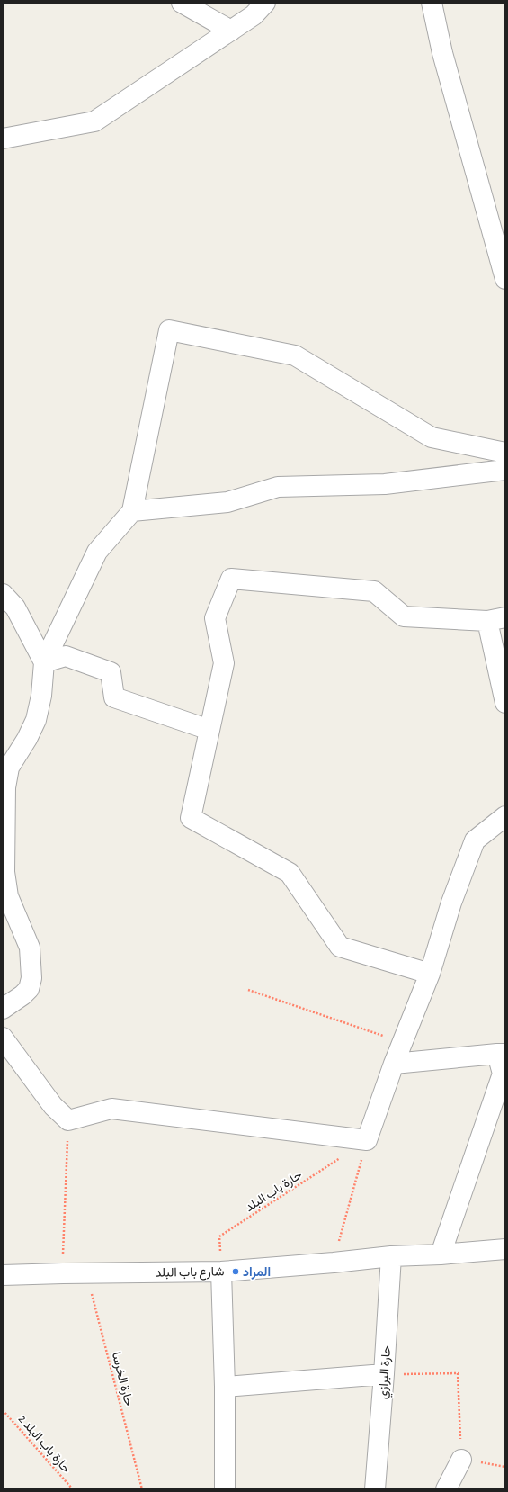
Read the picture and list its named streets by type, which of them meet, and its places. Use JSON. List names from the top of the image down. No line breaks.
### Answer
{"streets":{"street":["شارع باب البلد","حارة البرازي"],"path":["حارة باب البلد","حارة الخرسا","حارة باب البلد 2"]},"crossings":[["حارة باب البلد","شارع باب البلد"],["شارع باب البلد","حارة البرازي"],["شارع باب البلد","حارة الخرسا"]],"places":["المراد"]}
